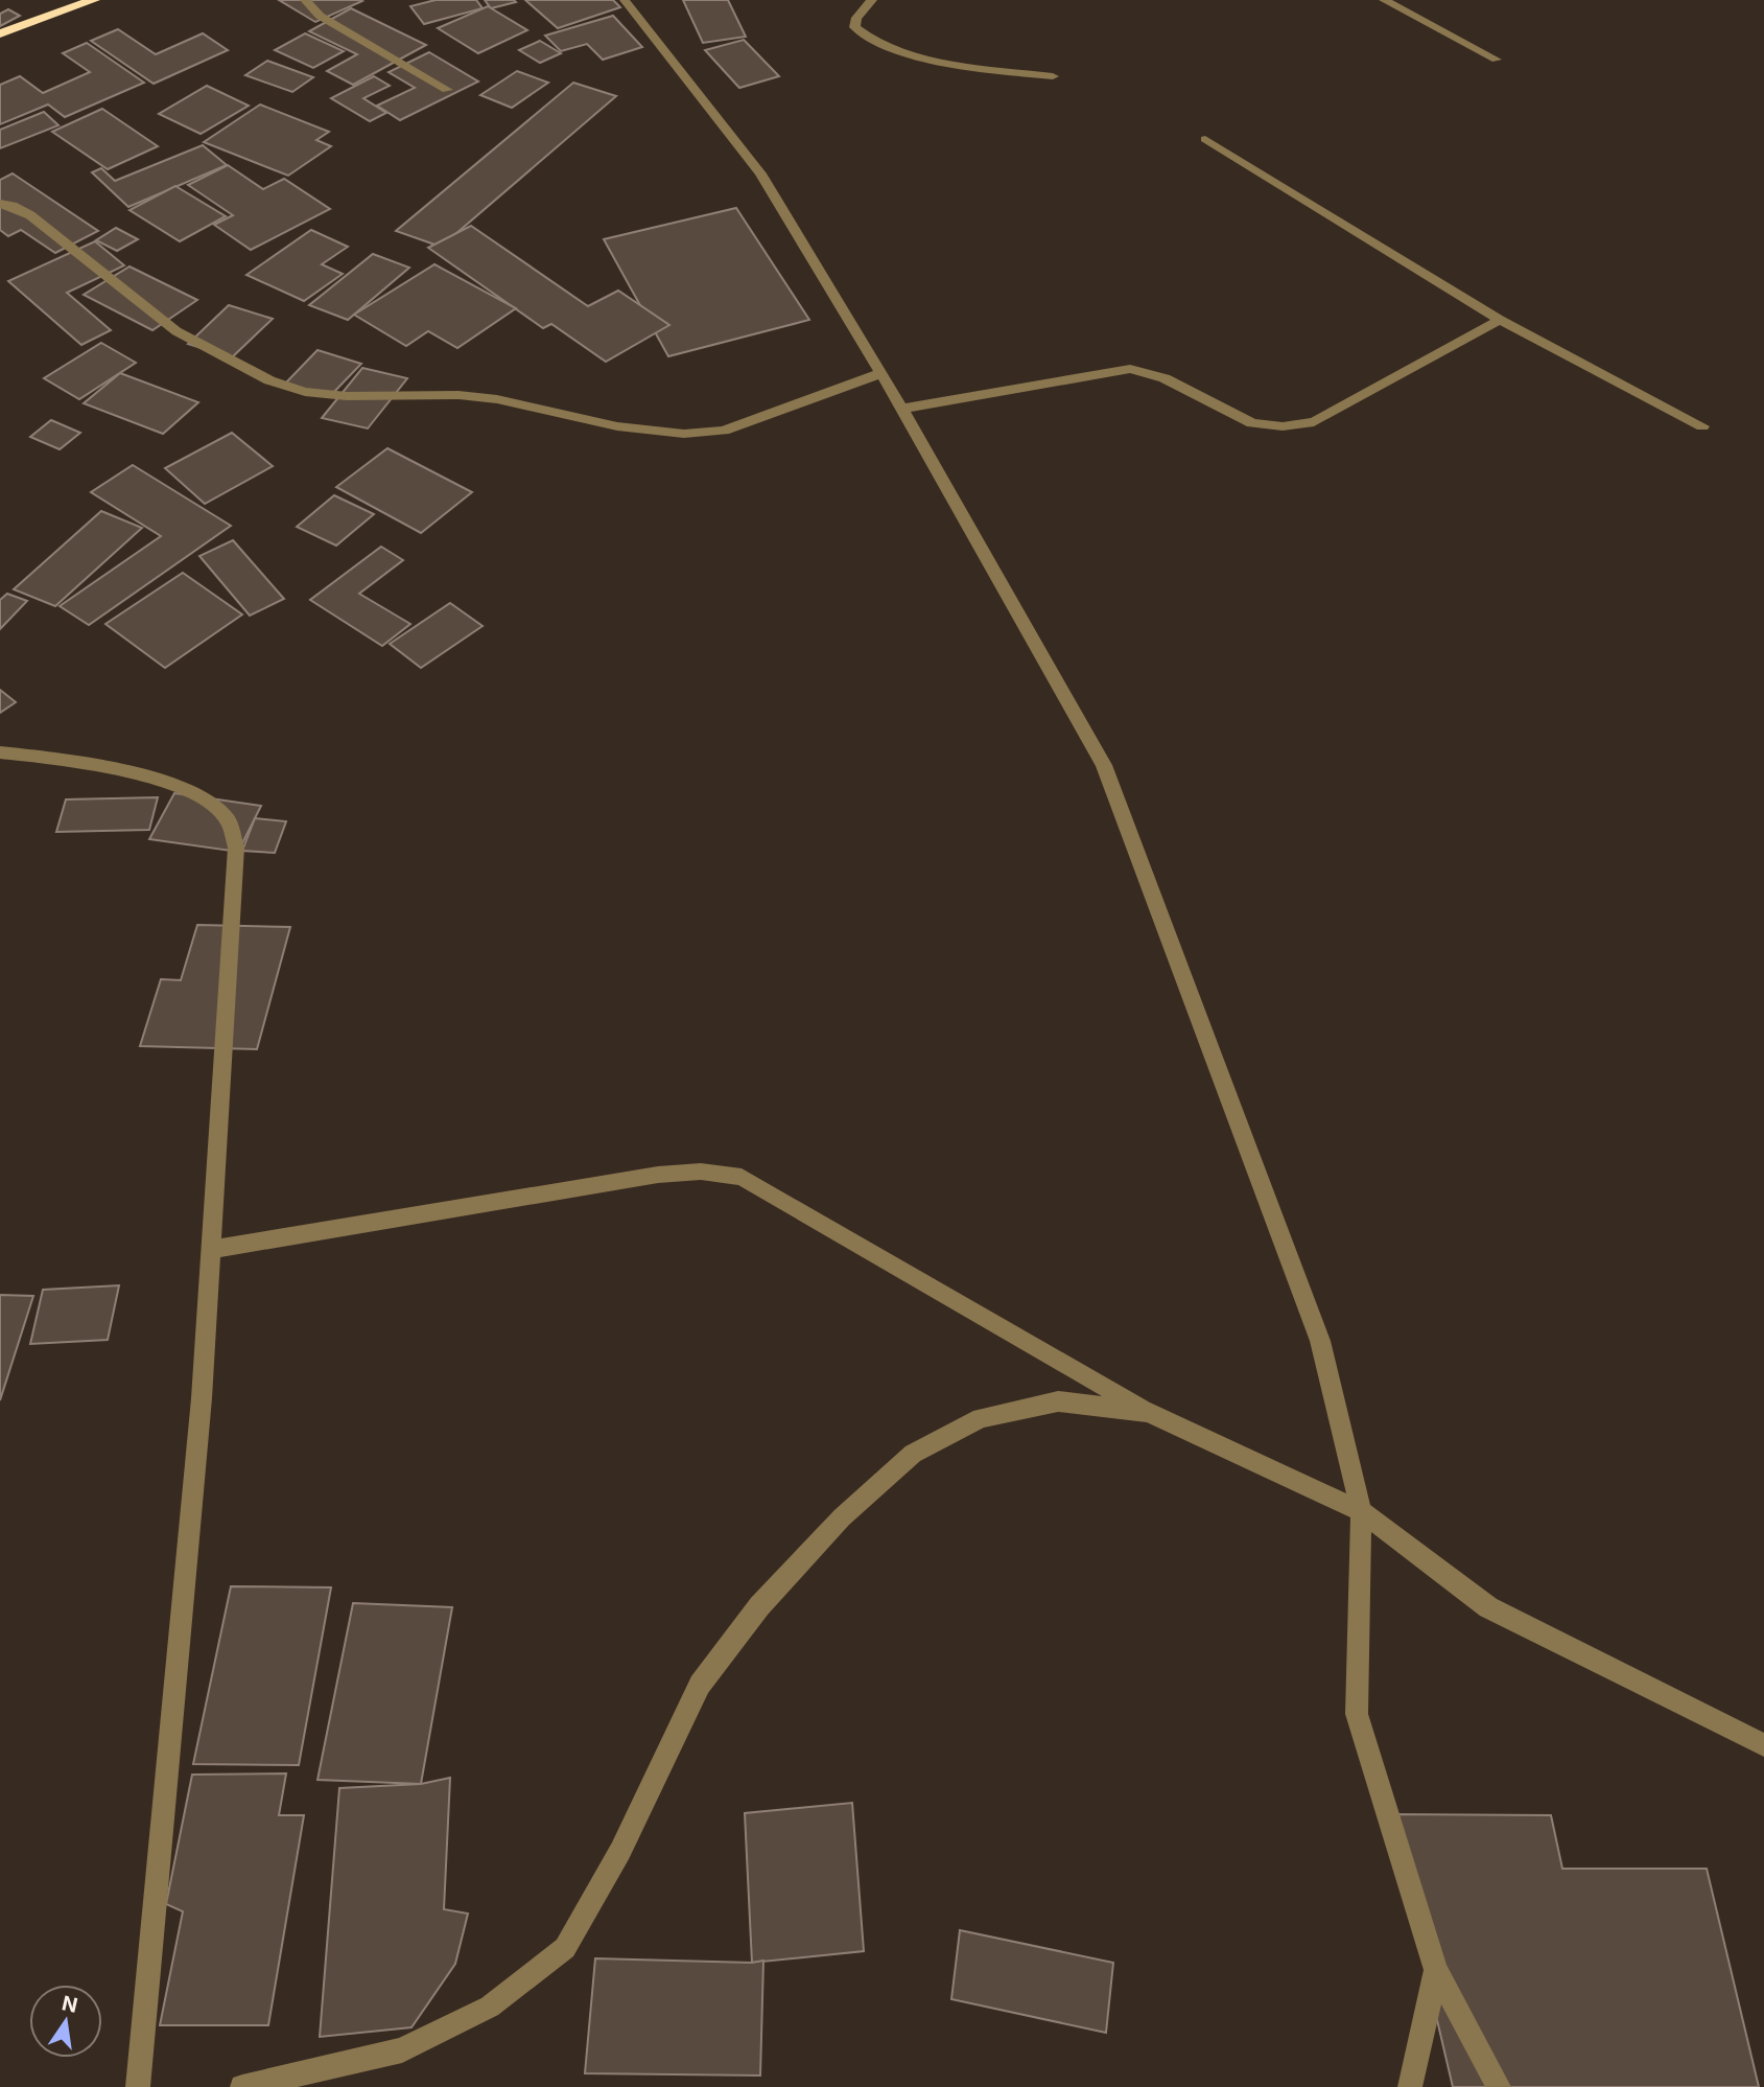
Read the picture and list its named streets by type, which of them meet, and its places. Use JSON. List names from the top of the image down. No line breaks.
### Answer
{"north":"top"}
